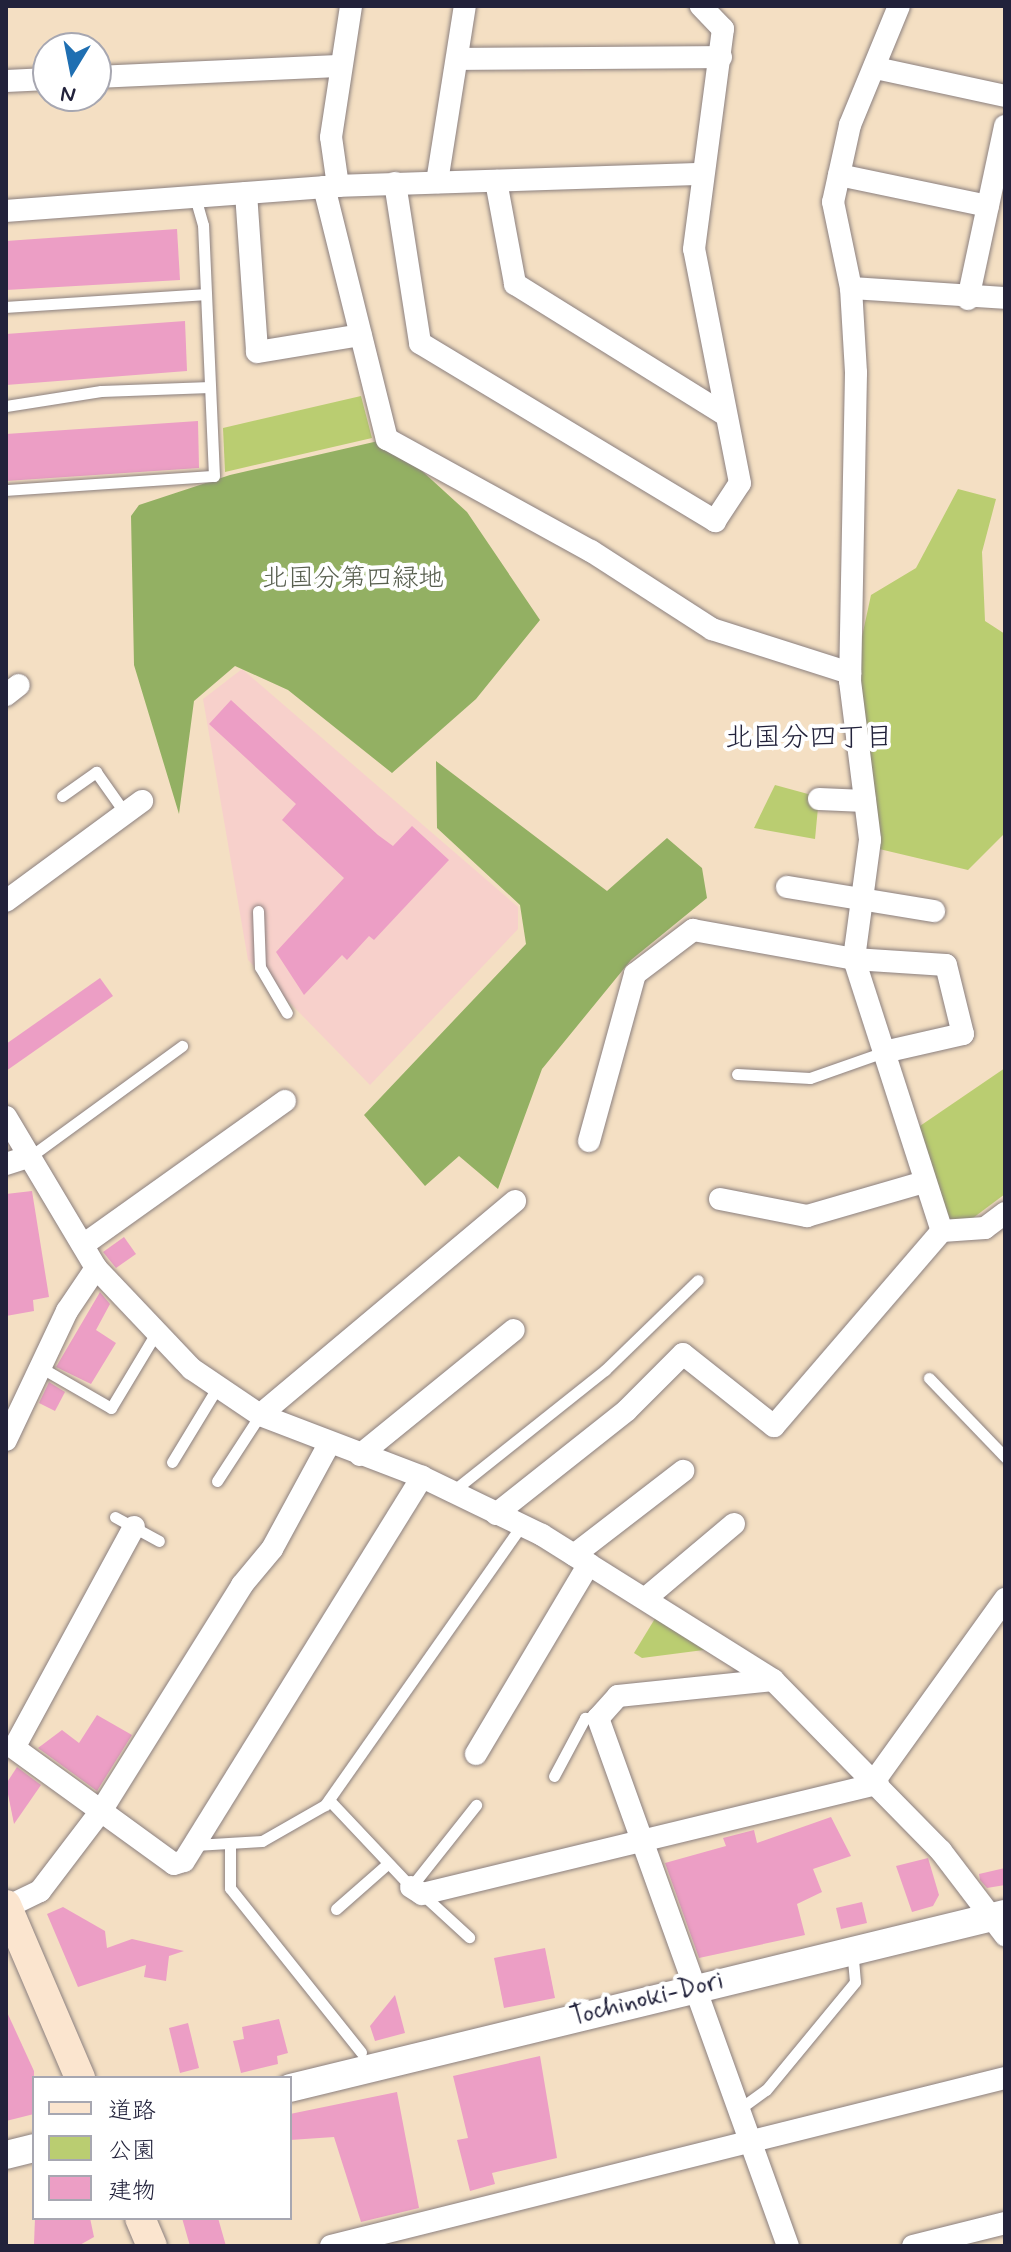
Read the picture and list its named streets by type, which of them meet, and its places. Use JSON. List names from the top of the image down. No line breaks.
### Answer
{"streets":{"street":["Tochinoki-Dori"]},"districts":["北国分四丁目"],"parks":["北国分第四緑地"],"legend":["道路","公園","建物"],"north":"bottom"}
